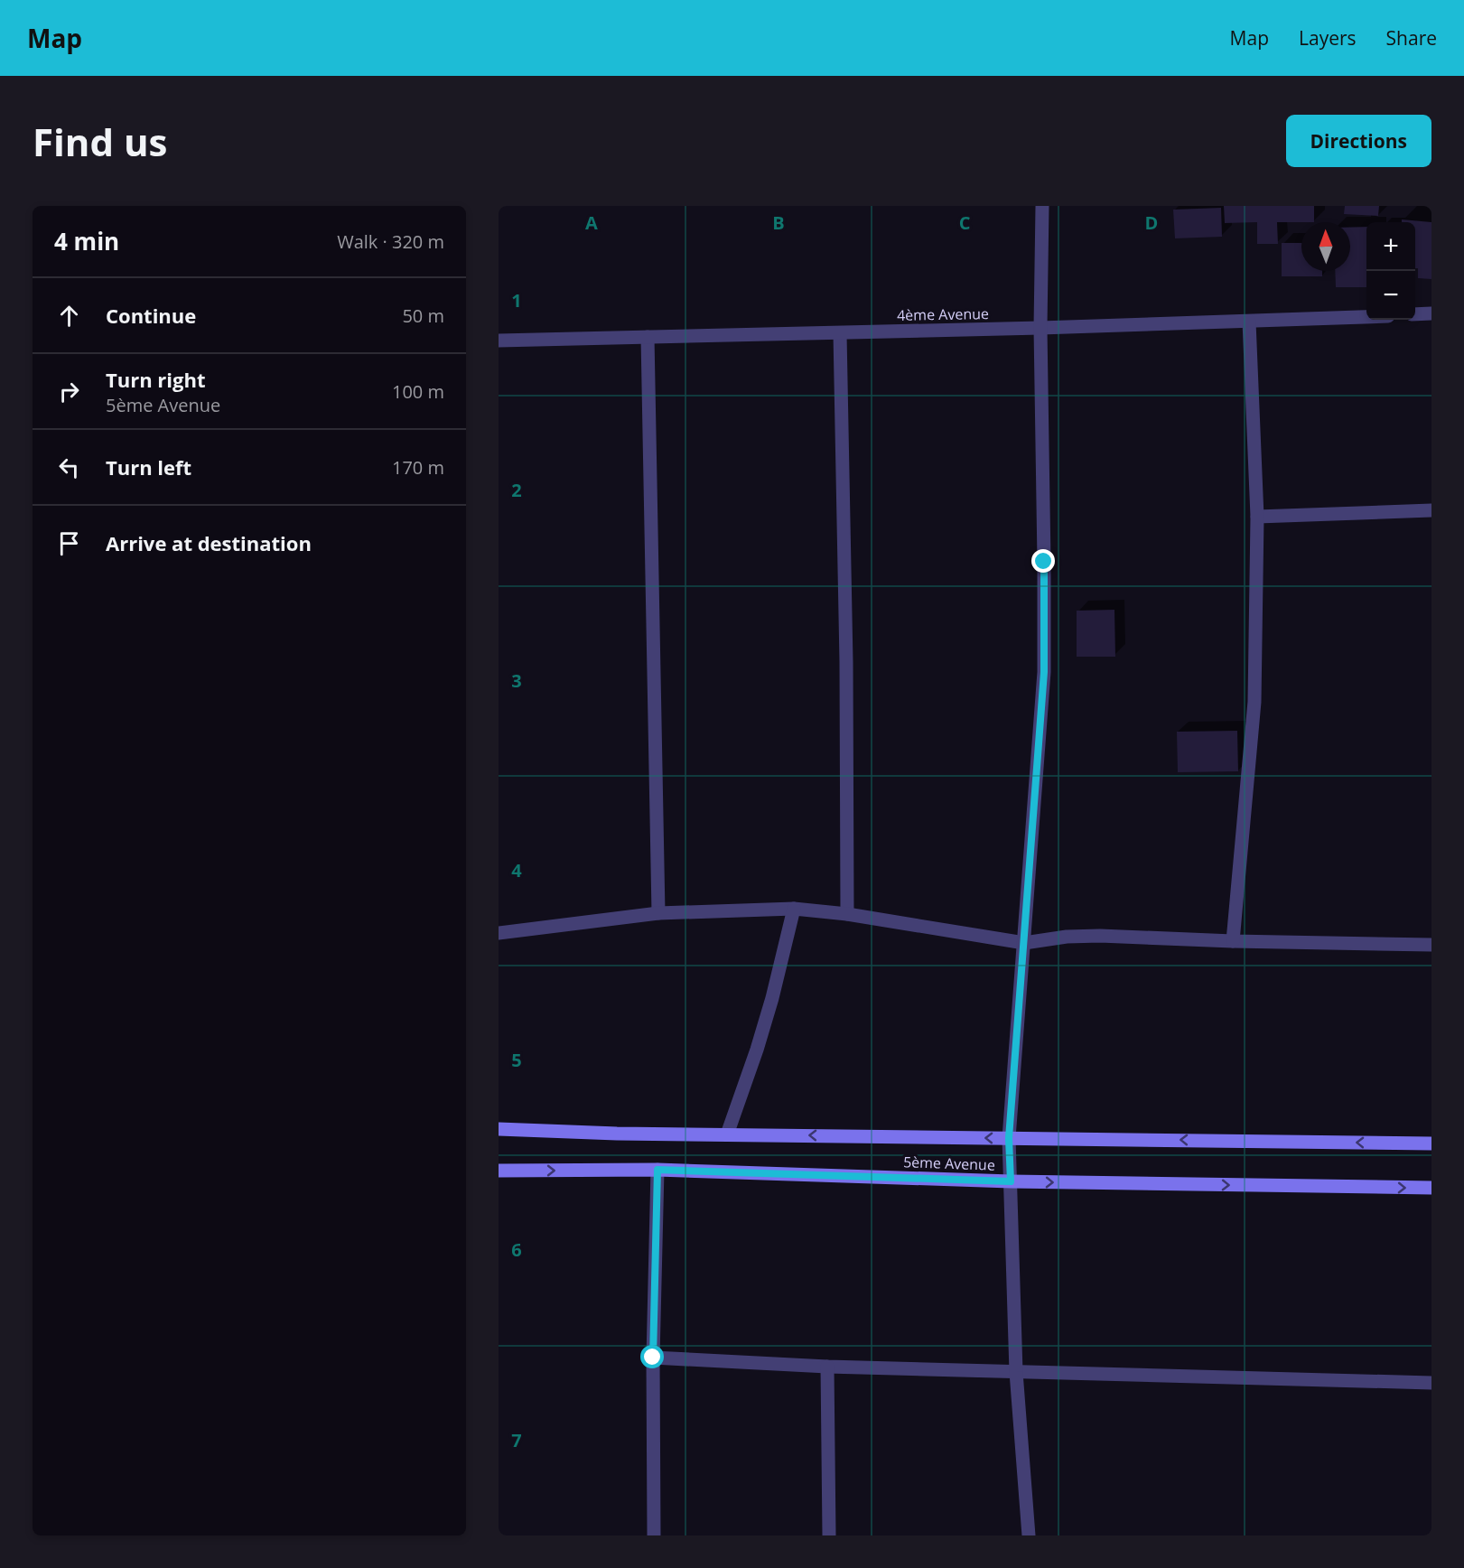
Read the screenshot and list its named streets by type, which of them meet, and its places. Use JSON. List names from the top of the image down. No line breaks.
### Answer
{"streets":{"street":["4ème Avenue","5ème Avenue"]},"north":"top","page":{"header":"Map","nav":["Map","Layers","Share"],"buttons":"Directions","title":"Find us","heading":["4 min","Walk · 320 m"],"map_buttons":["+","−"],"list":[["Continue","50 m"],["Turn right","5ème Avenue","100 m"],["Turn left","170 m"],"Arrive at destination"]},"grid":{"columns":["A","B","C","D"],"rows":["1","2","3","4","5","6","7"]}}
